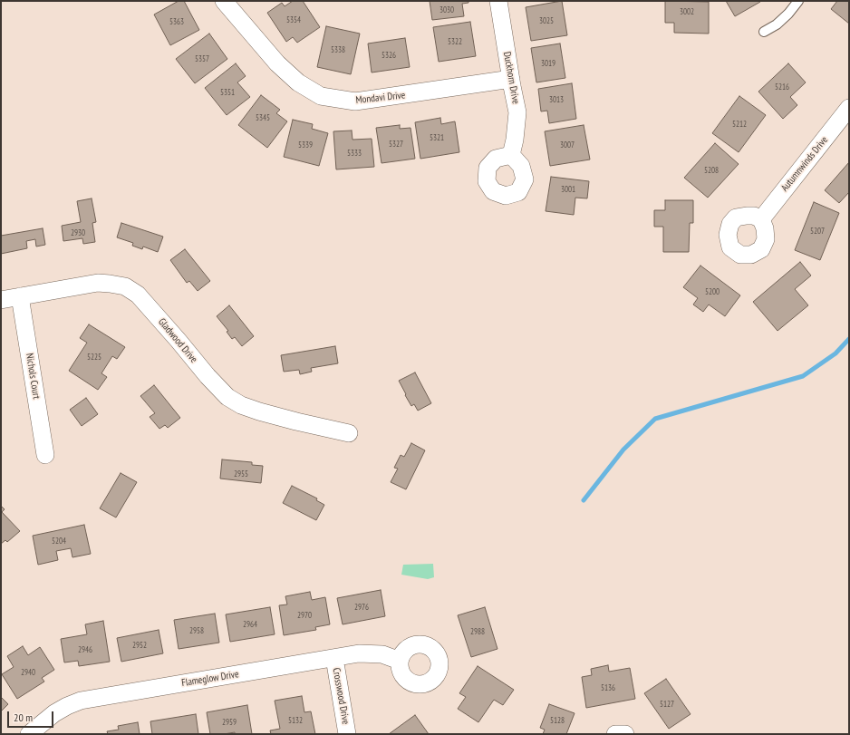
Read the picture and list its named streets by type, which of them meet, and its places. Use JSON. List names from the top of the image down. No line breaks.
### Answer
{"streets":{"street":["Duckhorn Drive","Mondavi Drive","Autumnwinds Drive","Gladwood Drive","Nichols Court","Flameglow Drive","Crosswood Drive"]},"crossings":[["Duckhorn Drive","Mondavi Drive"],["Gladwood Drive","Nichols Court"],["Flameglow Drive","Crosswood Drive"]],"house_numbers":["3030","3002","5354","3025","5363","5322","5338","5326","5357","3019","5216","5351","3013","5345","5212","5321","5327","5339","3007","5333","5208","3001","5207","2930","5200","5225","2955","5204","2976","2970","2964","2958","2988","2952","2946","2940","5136","5127","5132","5128","2959"],"scale_bar":"20 m"}
